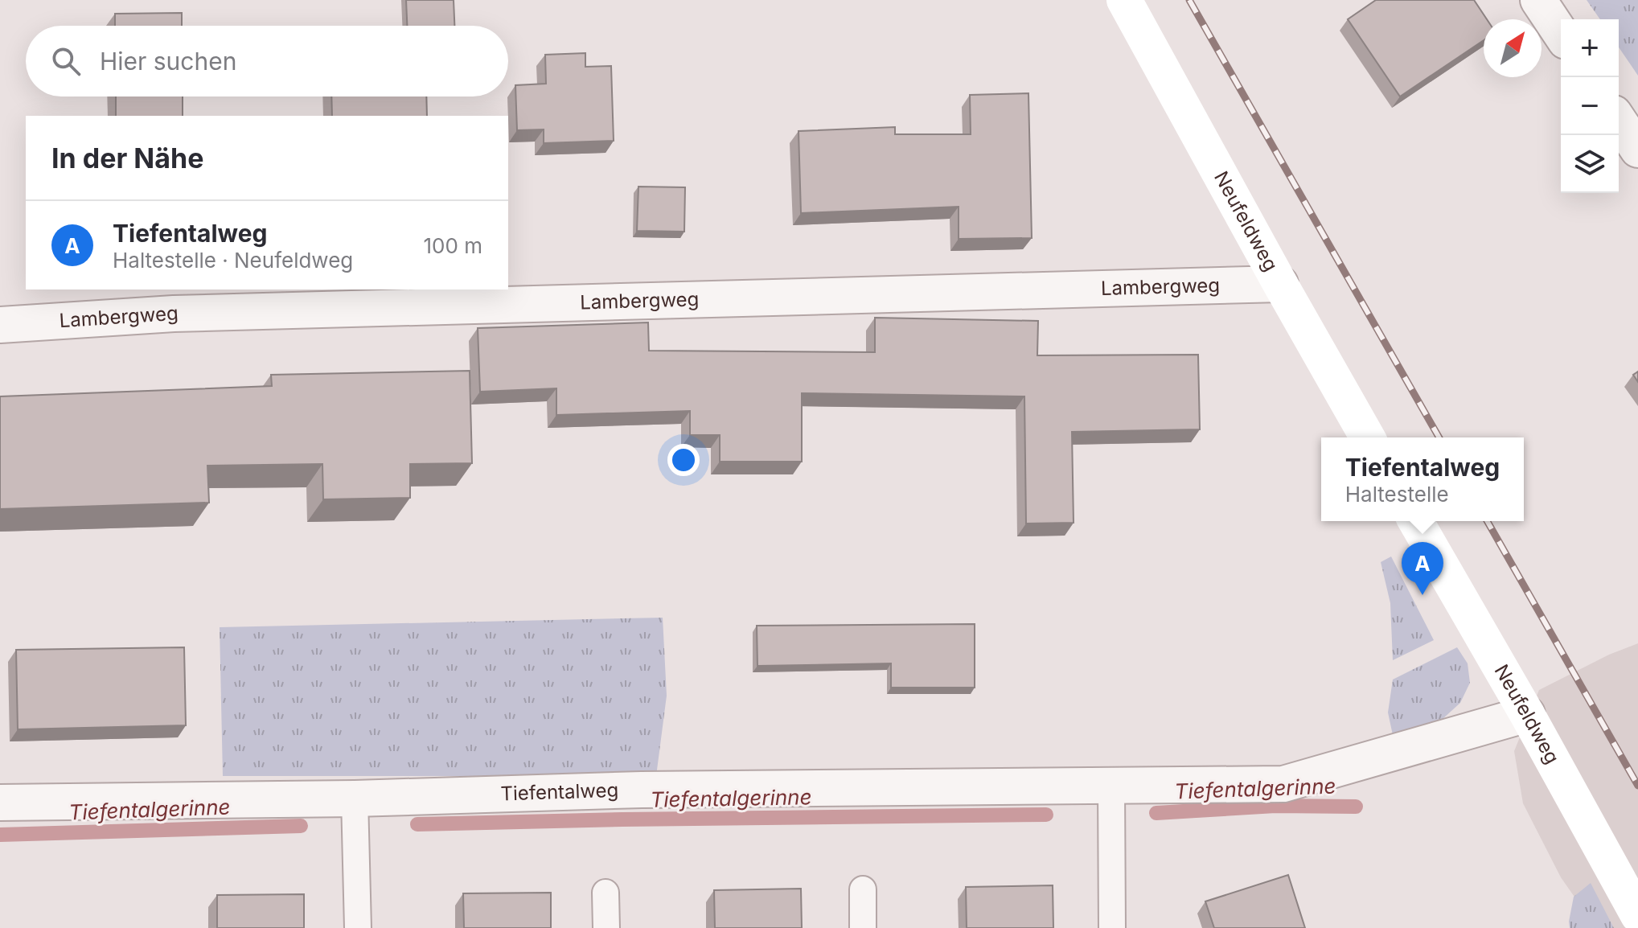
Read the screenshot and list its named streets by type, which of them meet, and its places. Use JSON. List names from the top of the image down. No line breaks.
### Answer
{"streets":{"street":["Neufeldweg","Lambergweg","Tiefentalweg"]},"crossings":[["Neufeldweg","Lambergweg"],["Neufeldweg","Tiefentalweg"]],"water":["Tiefentalgerinne"],"north":"top right","page":{"map_buttons":["+","−"],"search":"Hier suchen","heading":"In der Nähe","list":[{"mark":"A","name":"Tiefentalweg","note":"Haltestelle · Neufeldweg","value":"100 m"}],"popup":["Tiefentalweg","Haltestelle"],"pins":"A"}}
